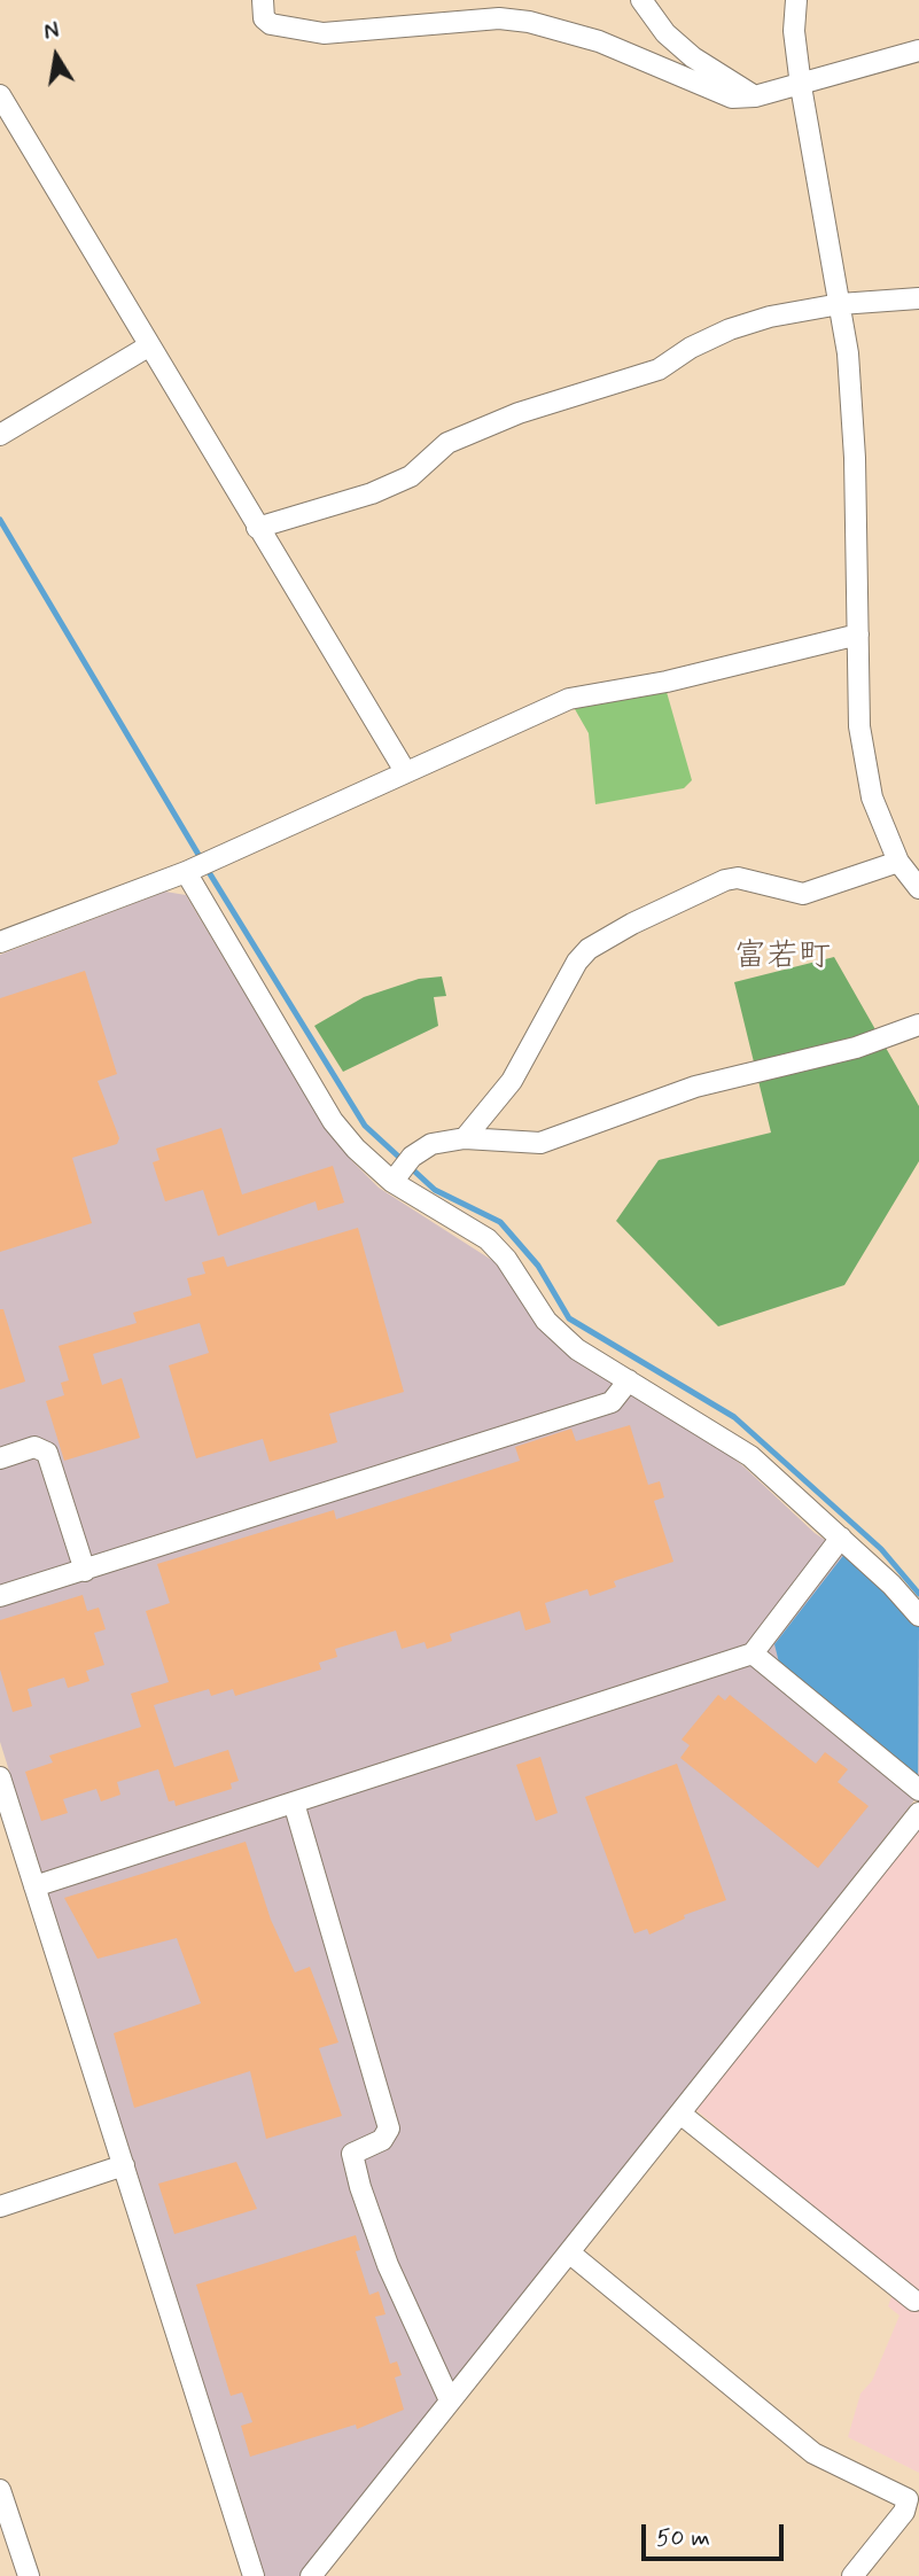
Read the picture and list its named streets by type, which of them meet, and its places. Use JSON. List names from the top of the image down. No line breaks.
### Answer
{"districts":["富若町"],"scale_bar":"50 m","north":"top"}
